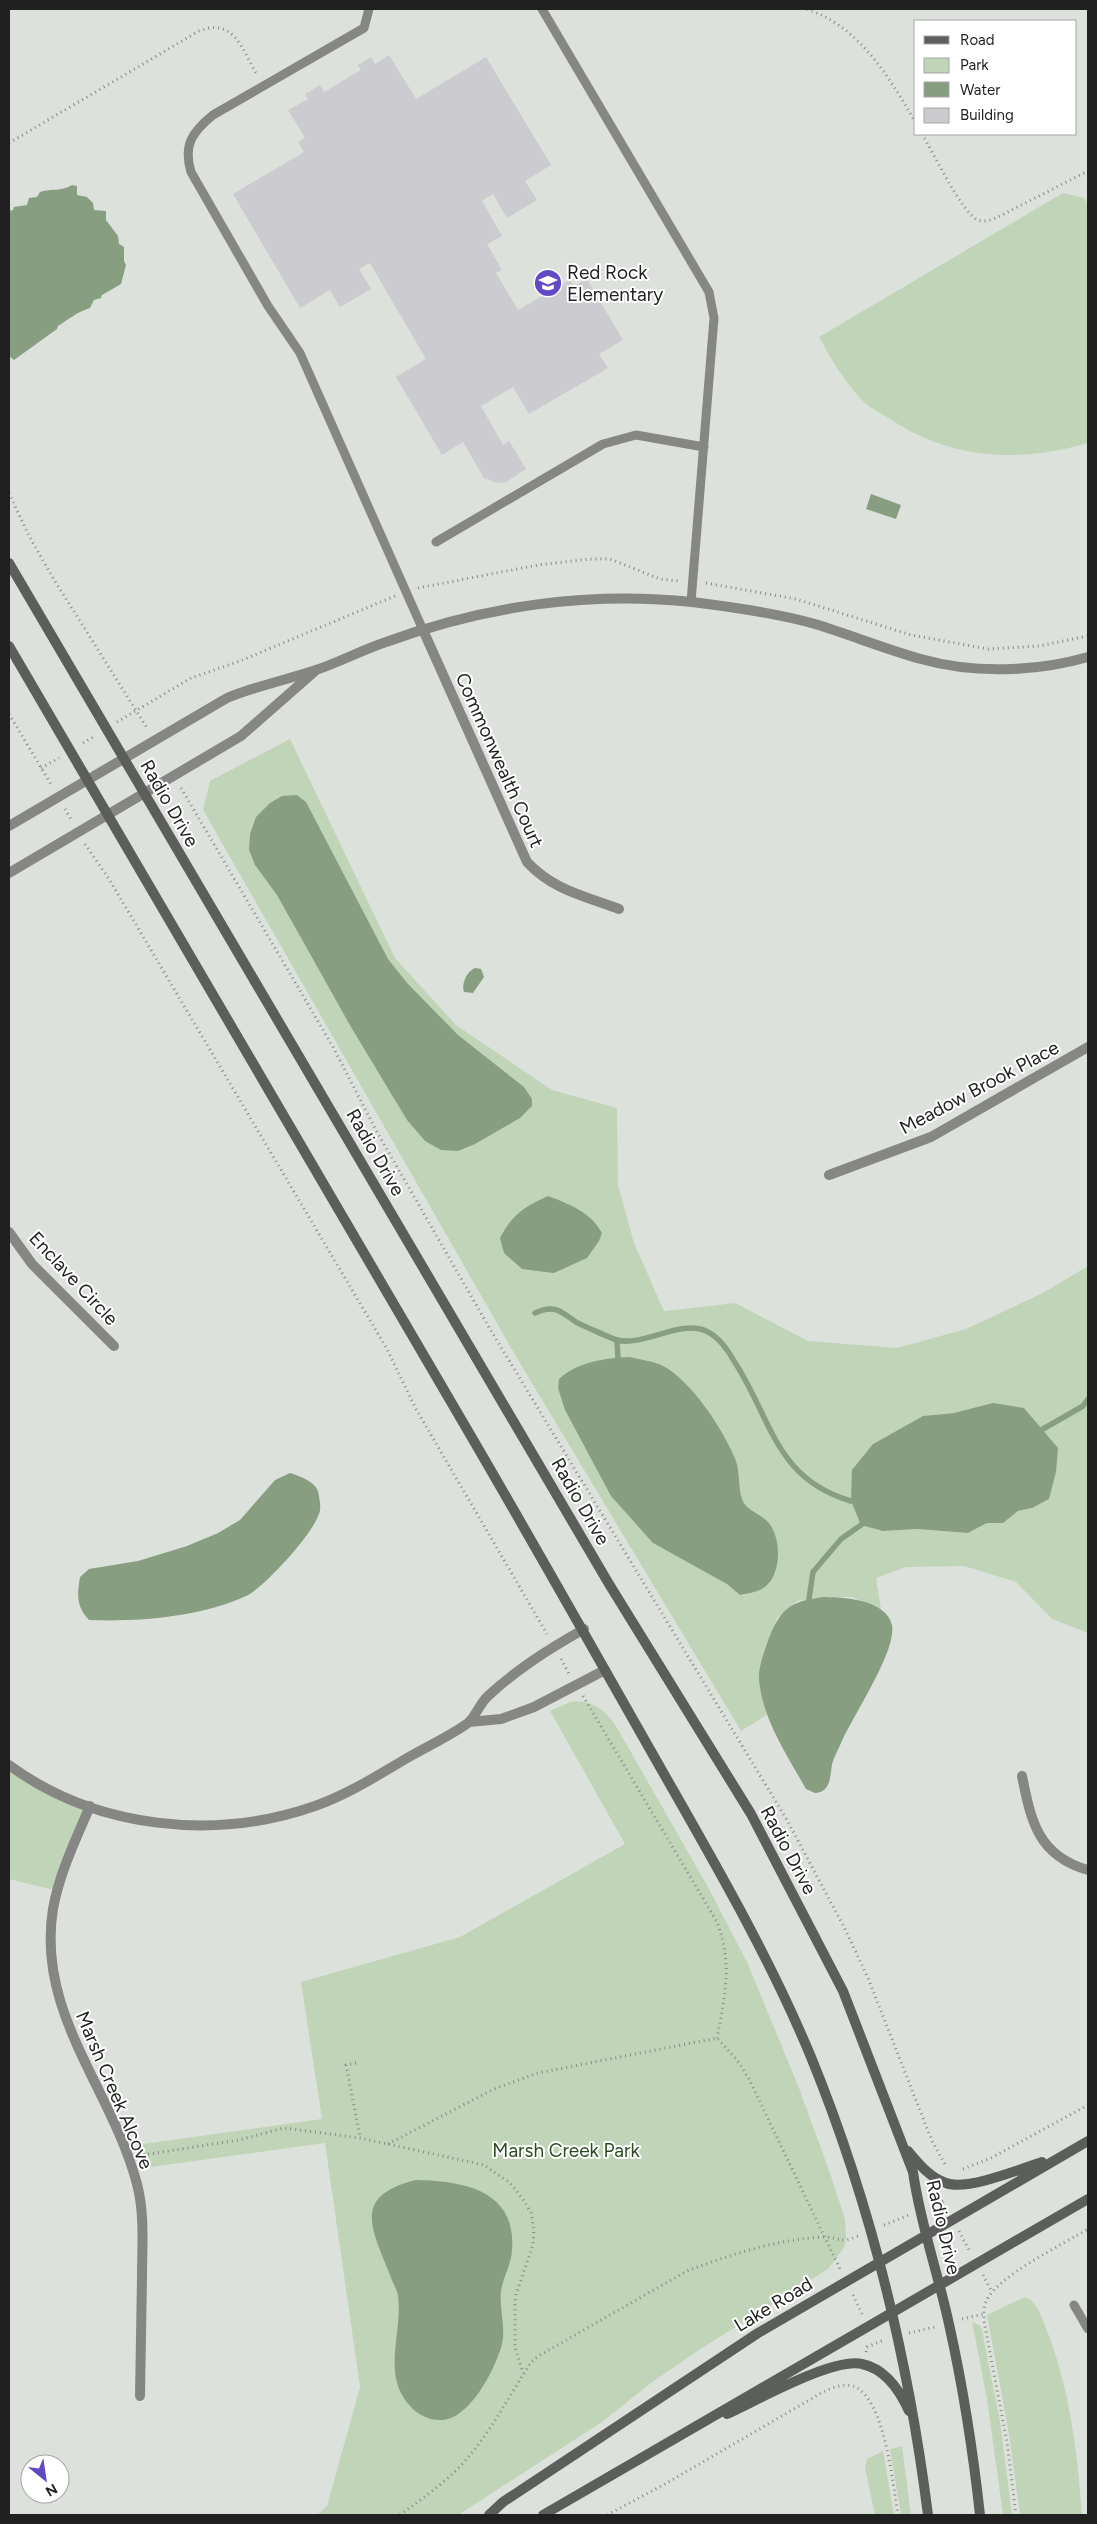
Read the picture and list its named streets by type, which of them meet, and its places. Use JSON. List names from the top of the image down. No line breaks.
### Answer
{"streets":{"main road":["Radio Drive","Lake Road"],"street":["Commonwealth Court","Meadow Brook Place","Enclave Circle","Marsh Creek Alcove"]},"crossings":[["Radio Drive","Lake Road"]],"parks":["Marsh Creek Park"],"places":{"school or university":["Red Rock Elementary"]},"legend":["Road","Park","Water","Building"],"north":"bottom right"}
